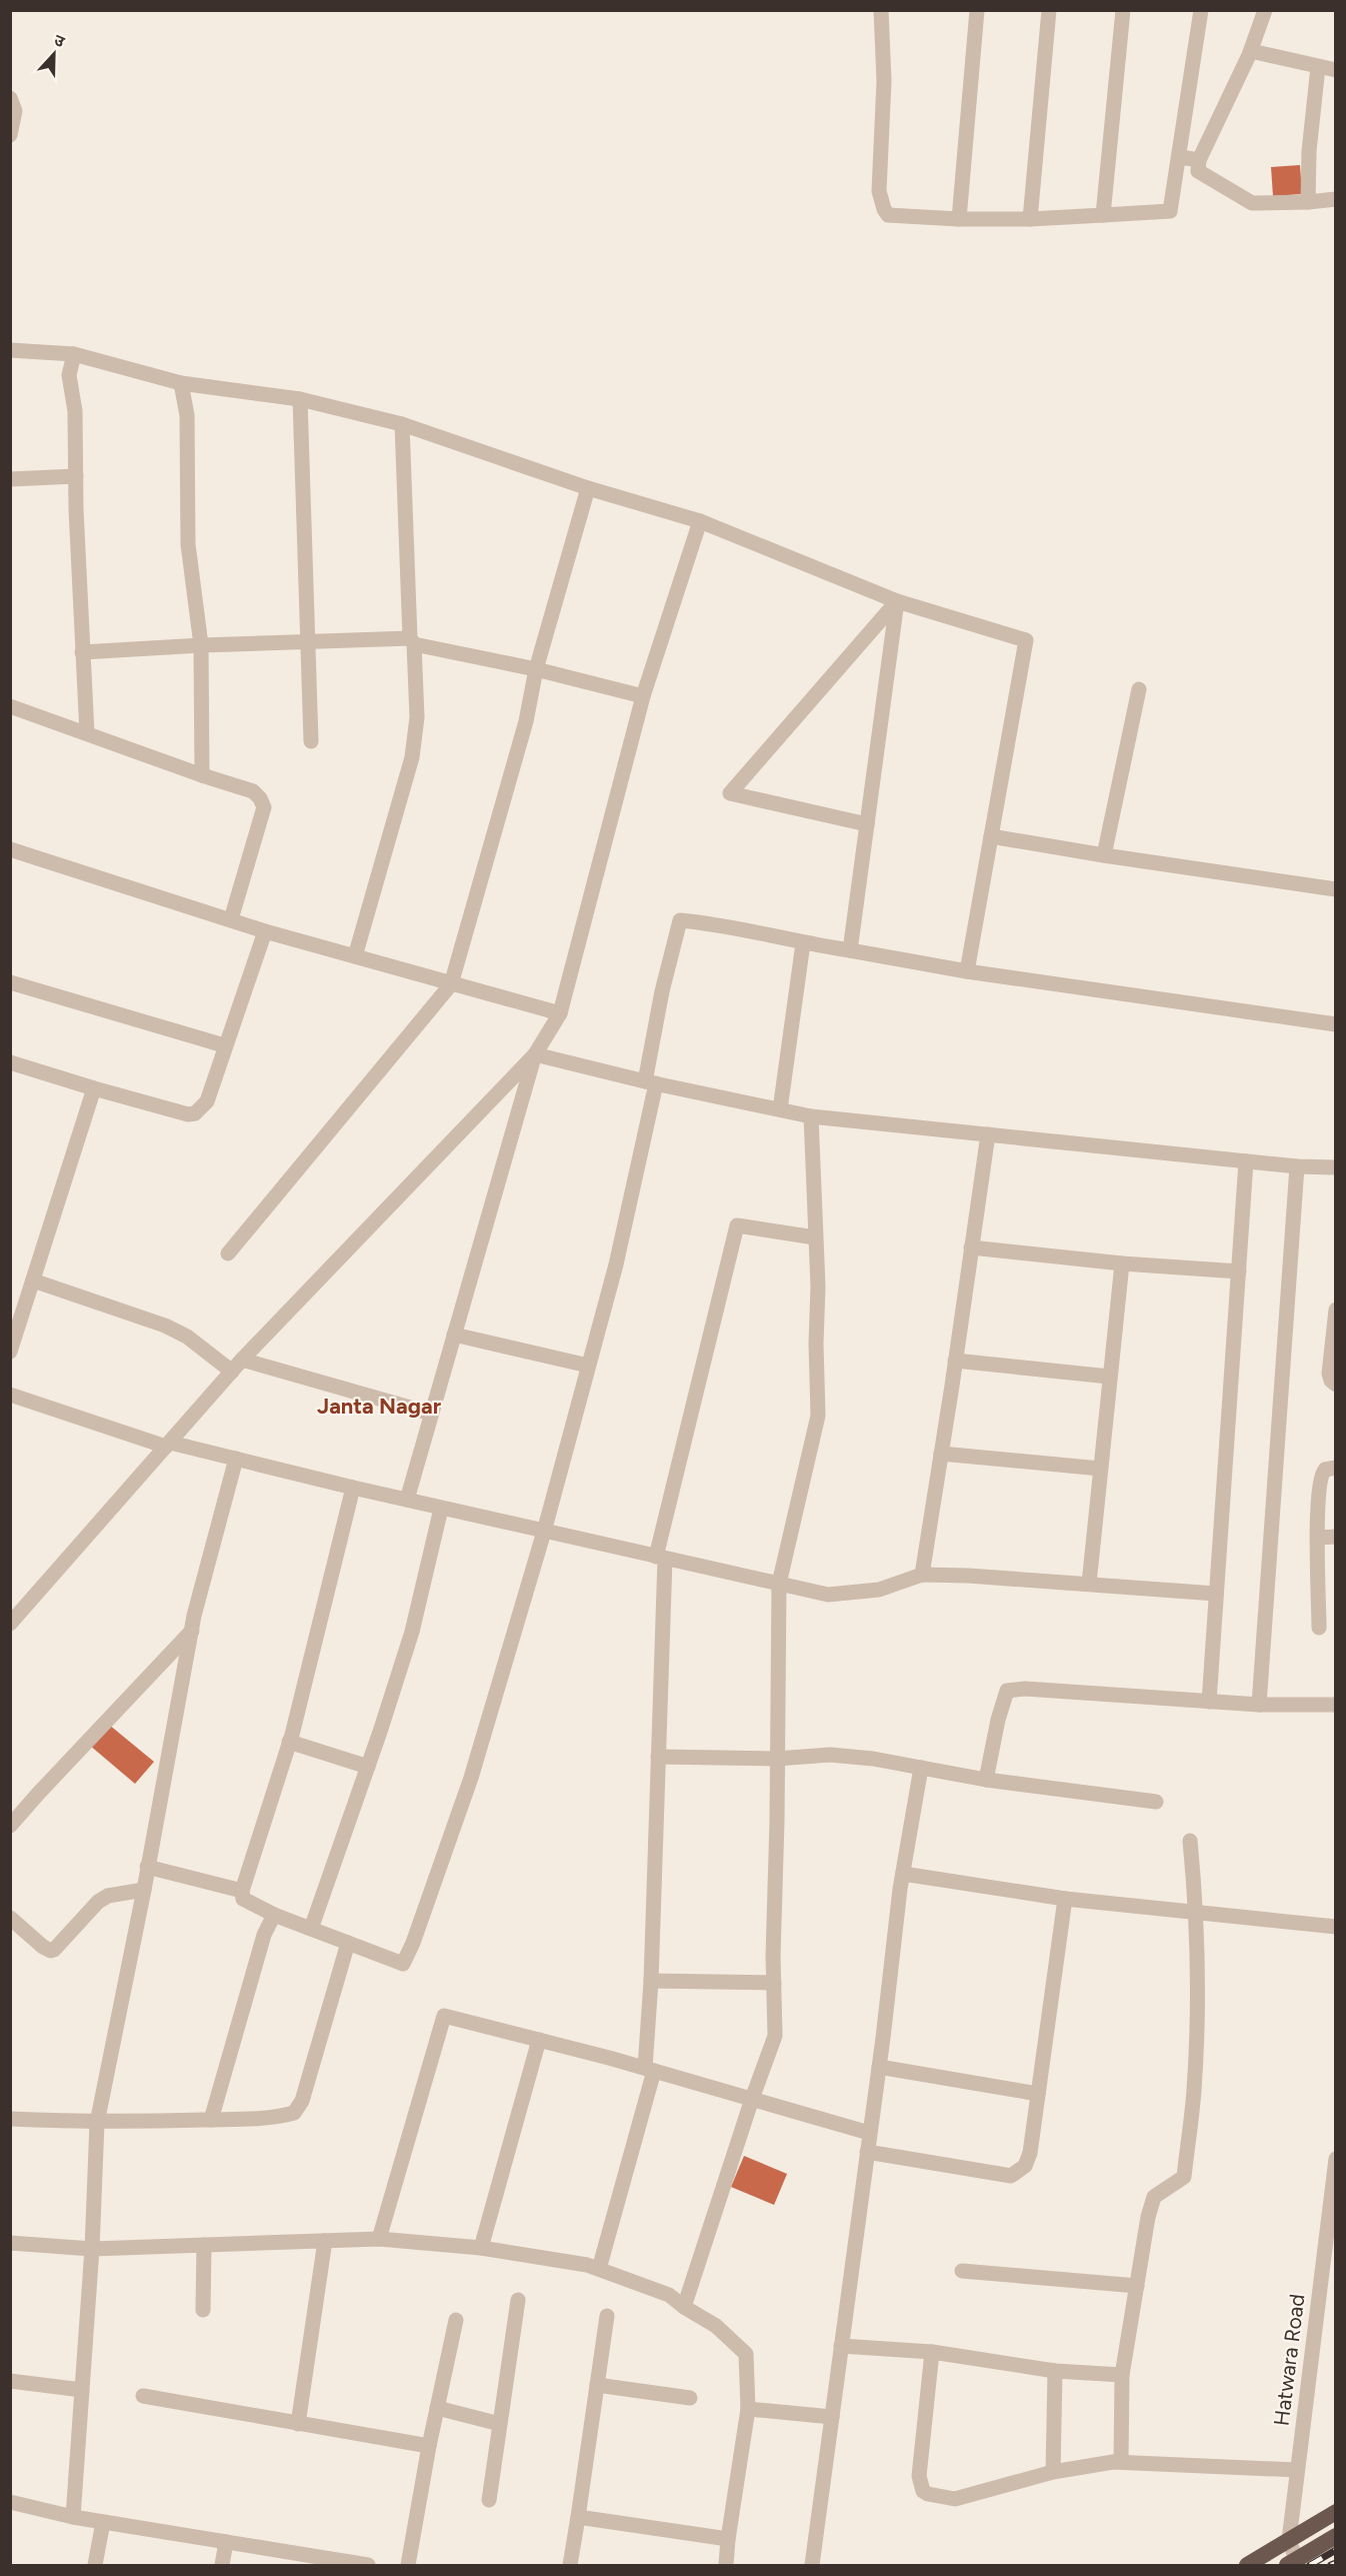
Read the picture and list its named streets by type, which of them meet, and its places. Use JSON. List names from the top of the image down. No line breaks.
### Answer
{"streets":{"street":["Hatwara Road"]},"districts":["Janta Nagar"],"north":"top"}
